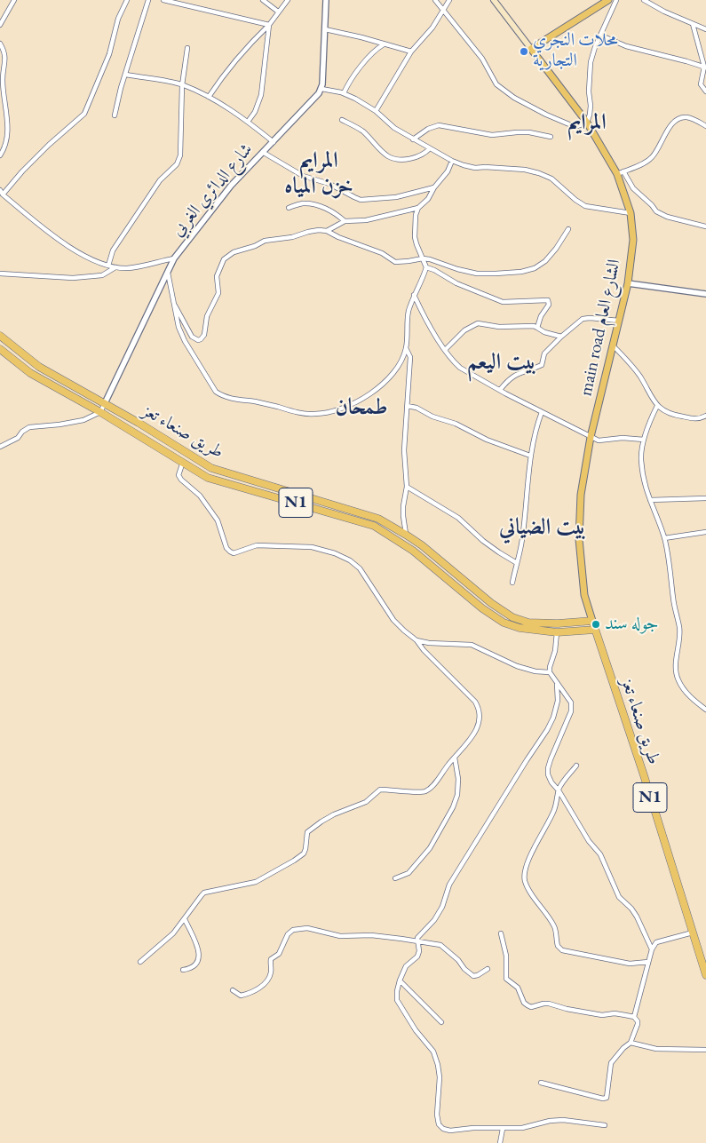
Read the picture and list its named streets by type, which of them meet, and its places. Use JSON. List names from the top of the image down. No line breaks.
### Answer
{"streets":{"highway":["طريق صنعاء تعز","N1"],"main road":["main road الشارع العام"],"street":["شارع الدائري الغربي"]},"crossings":[["شارع الدائري الغربي","طريق صنعاء تعز"],["main road الشارع العام","طريق صنعاء تعز"]],"districts":["المرايم","المرايم خزن المياه","بيت اليعم","طمحان","بيت الضياني"],"places":["محلات النجري التجارية","جوله سند"]}
